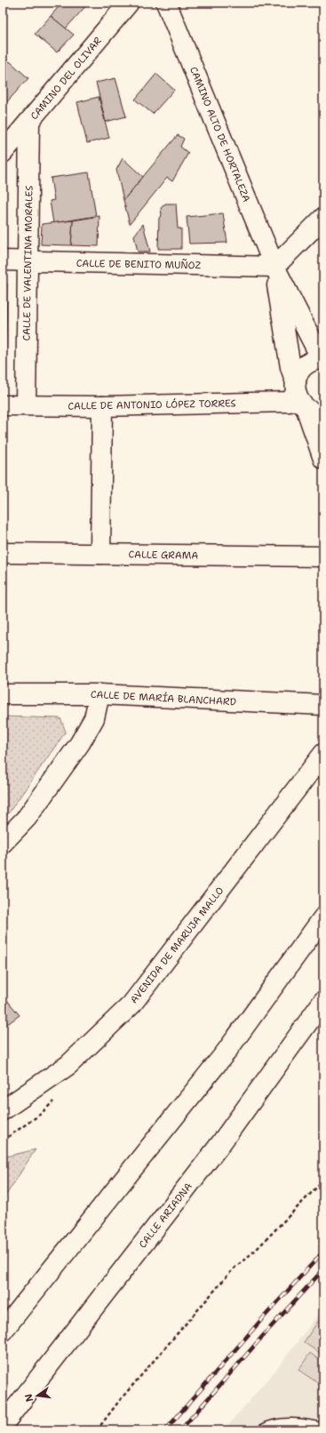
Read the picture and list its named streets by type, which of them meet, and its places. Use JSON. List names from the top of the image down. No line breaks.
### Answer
{"streets":{"main road":["CAMINO DEL OLIVAR","CAMINO ALTO DE HORTALEZA","CALLE DE VALENTINA MORALES","CALLE DE BENITO MUÑOZ","CALLE DE ANTONIO LÓPEZ TORRES","CALLE GRAMA","CALLE DE MARÍA BLANCHARD","AVENIDA DE MARUJA MALLO","CALLE ARIADNA"]},"crossings":[["CAMINO DEL OLIVAR","CALLE DE VALENTINA MORALES"],["CAMINO ALTO DE HORTALEZA","CALLE DE BENITO MUÑOZ"],["CAMINO ALTO DE HORTALEZA","CALLE DE ANTONIO LÓPEZ TORRES"],["CALLE DE VALENTINA MORALES","CALLE DE BENITO MUÑOZ"],["CALLE DE VALENTINA MORALES","CALLE DE ANTONIO LÓPEZ TORRES"]],"north":"left"}
